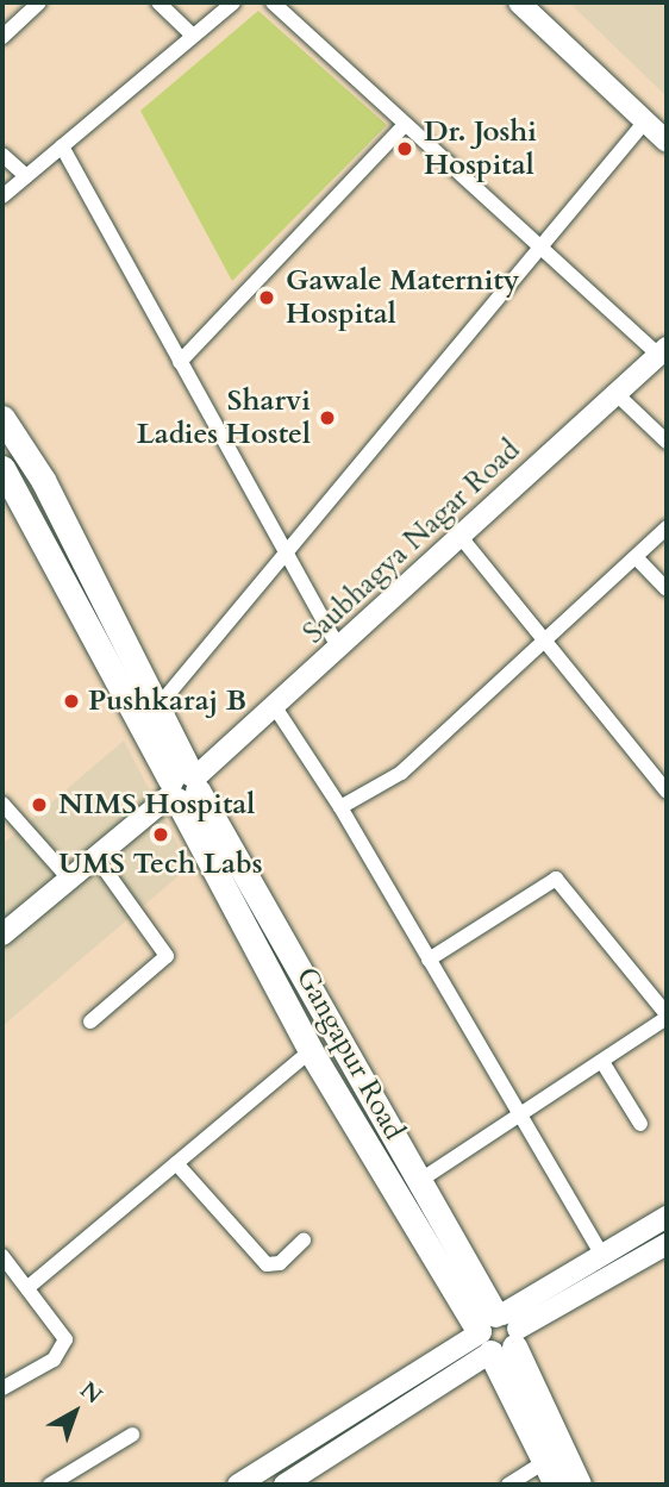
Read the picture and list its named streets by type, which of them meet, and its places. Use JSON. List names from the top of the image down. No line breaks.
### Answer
{"streets":{"main road":["Gangapur Road"],"street":["Saubhagya Nagar Road"]},"crossings":[["Saubhagya Nagar Road","Gangapur Road"]],"places":["Dr. Joshi Hospital","Gawale Maternity Hospital","Sharvi Ladies Hostel","Pushkaraj B","NIMS Hospital","UMS Tech Labs"],"north":"top right"}
